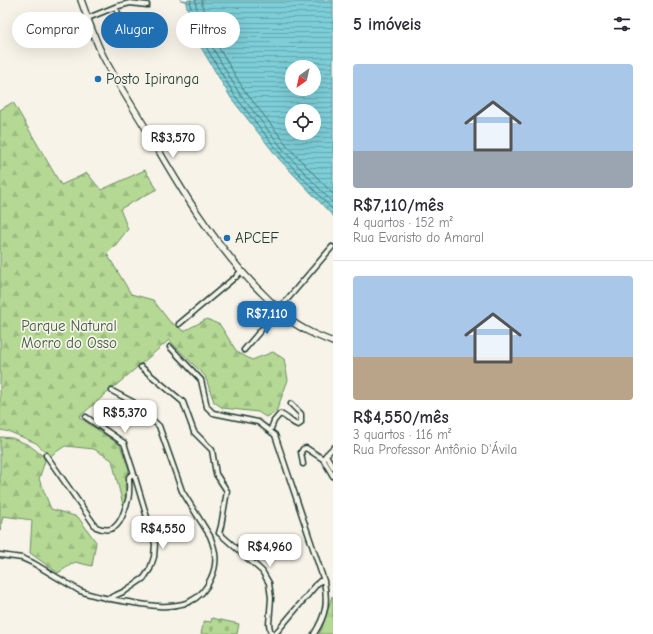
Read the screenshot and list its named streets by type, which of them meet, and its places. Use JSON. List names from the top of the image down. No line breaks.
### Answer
{"parks":["Parque Natural Morro do Osso"],"places":["Posto Ipiranga","APCEF"],"north":"bottom left","page":{"heading":"5 imóveis","chip":["Comprar","Alugar","Filtros"],"list":[{"name":"R$7,110/mês","note":"4 quartos · 152 m² · Rua Evaristo do Amaral"},{"name":"R$4,550/mês","note":"3 quartos · 116 m² · Rua Professor Antônio D'Ávila"}],"price":["R$3,570","R$7,110","R$5,370","R$4,550","R$4,960"]}}
